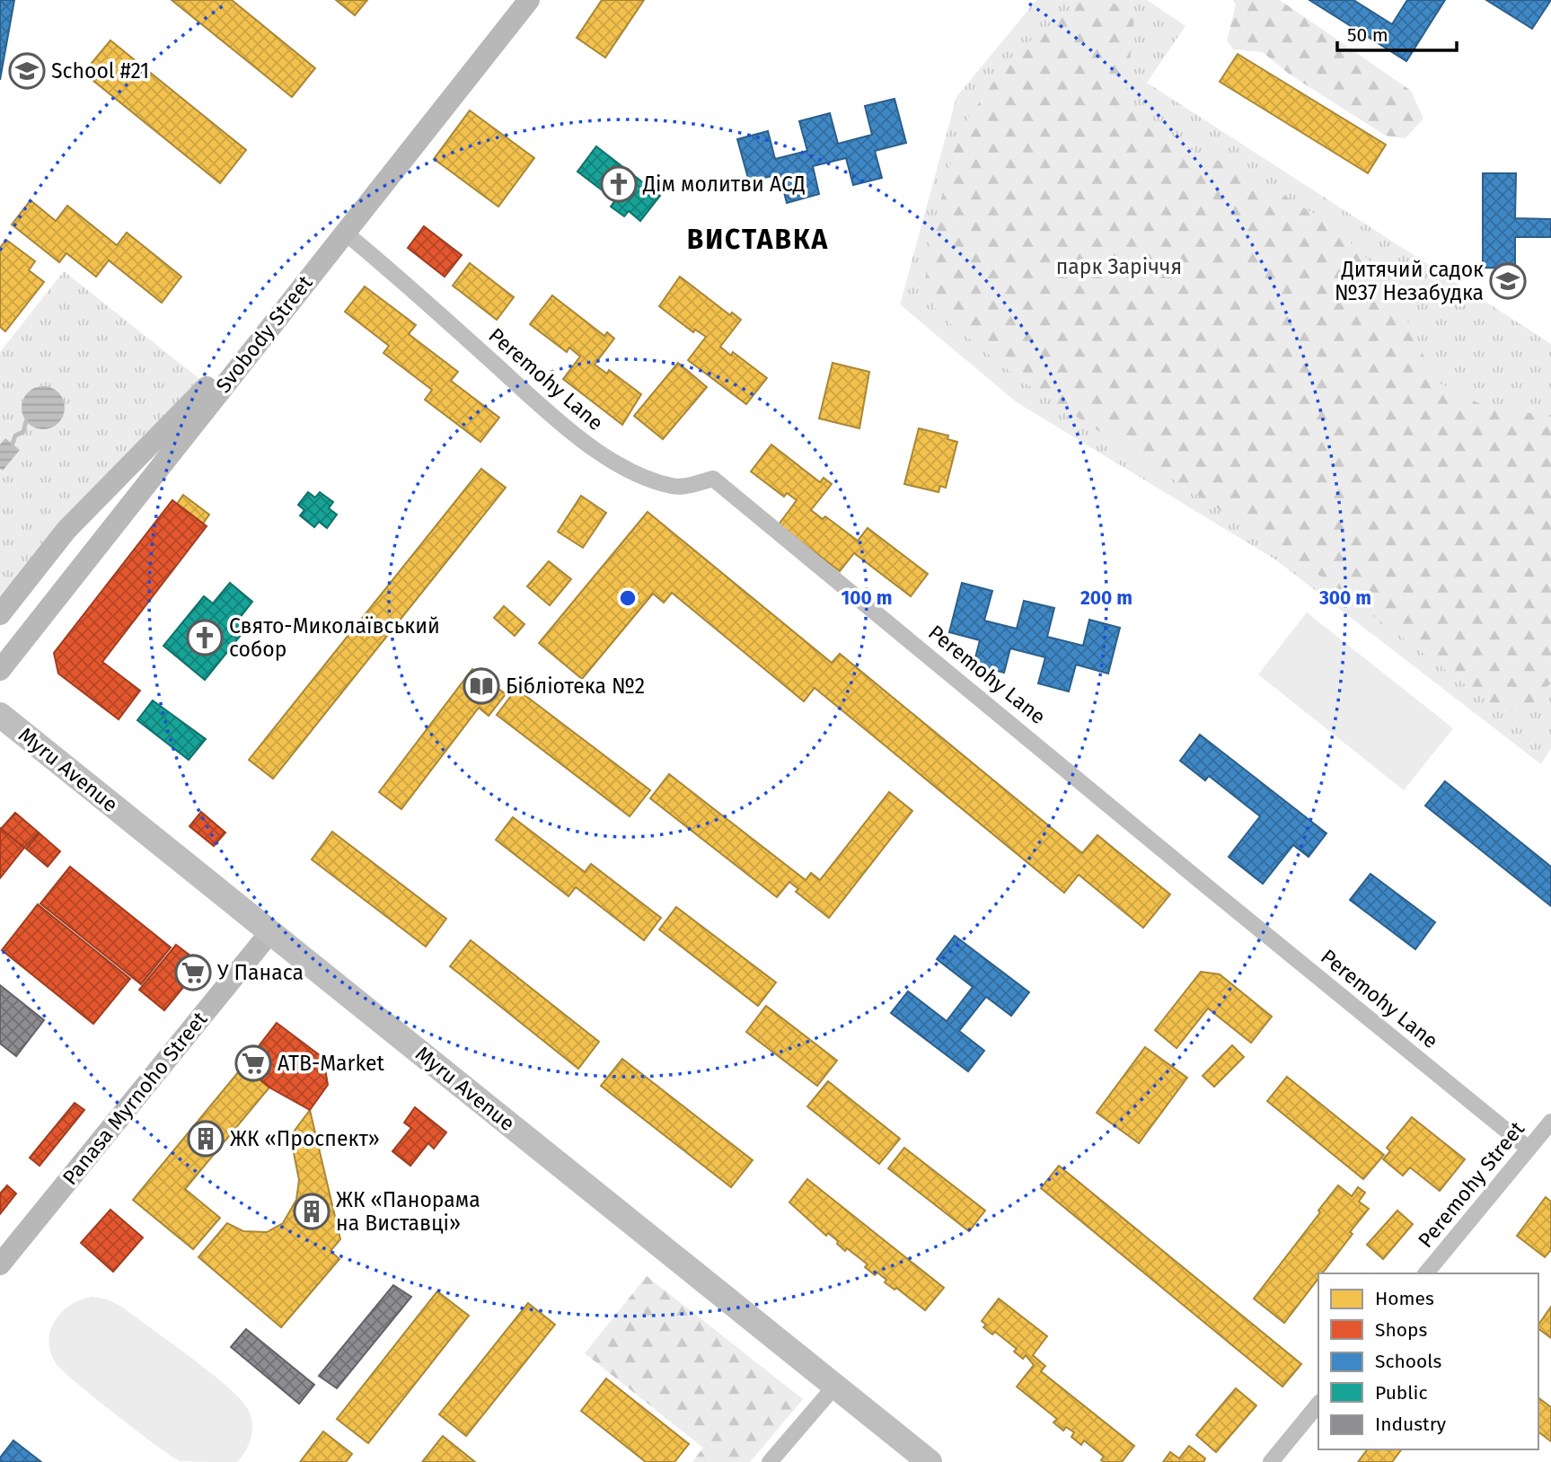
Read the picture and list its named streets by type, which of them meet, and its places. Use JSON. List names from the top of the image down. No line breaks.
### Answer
{"streets":{"main road":["Svobody Street","Myru Avenue","Panasa Myrnoho Street"],"street":["Peremohy Lane","Peremohy Street"]},"crossings":[["Svobody Street","Peremohy Lane"],["Peremohy Lane","Peremohy Street"],["Myru Avenue","Panasa Myrnoho Street"]],"districts":["ВИСТАВКА"],"parks":["парк Заріччя"],"places":{"school or university":["School #21","Дитячий садок №37 Незабудка"],"church":["Дім молитви АСД","Свято-Миколаївський собор"],"library":["Бібліотека №2"],"supermarket":["У Панаса","ATB-Market"],"building":["ЖК «Проспект»","ЖК «Панорама на Виставці»"]},"legend":["Homes","Shops","Schools","Public","Industry"],"scale_bar":"50 m","rings":["100 m","200 m","300 m"]}
